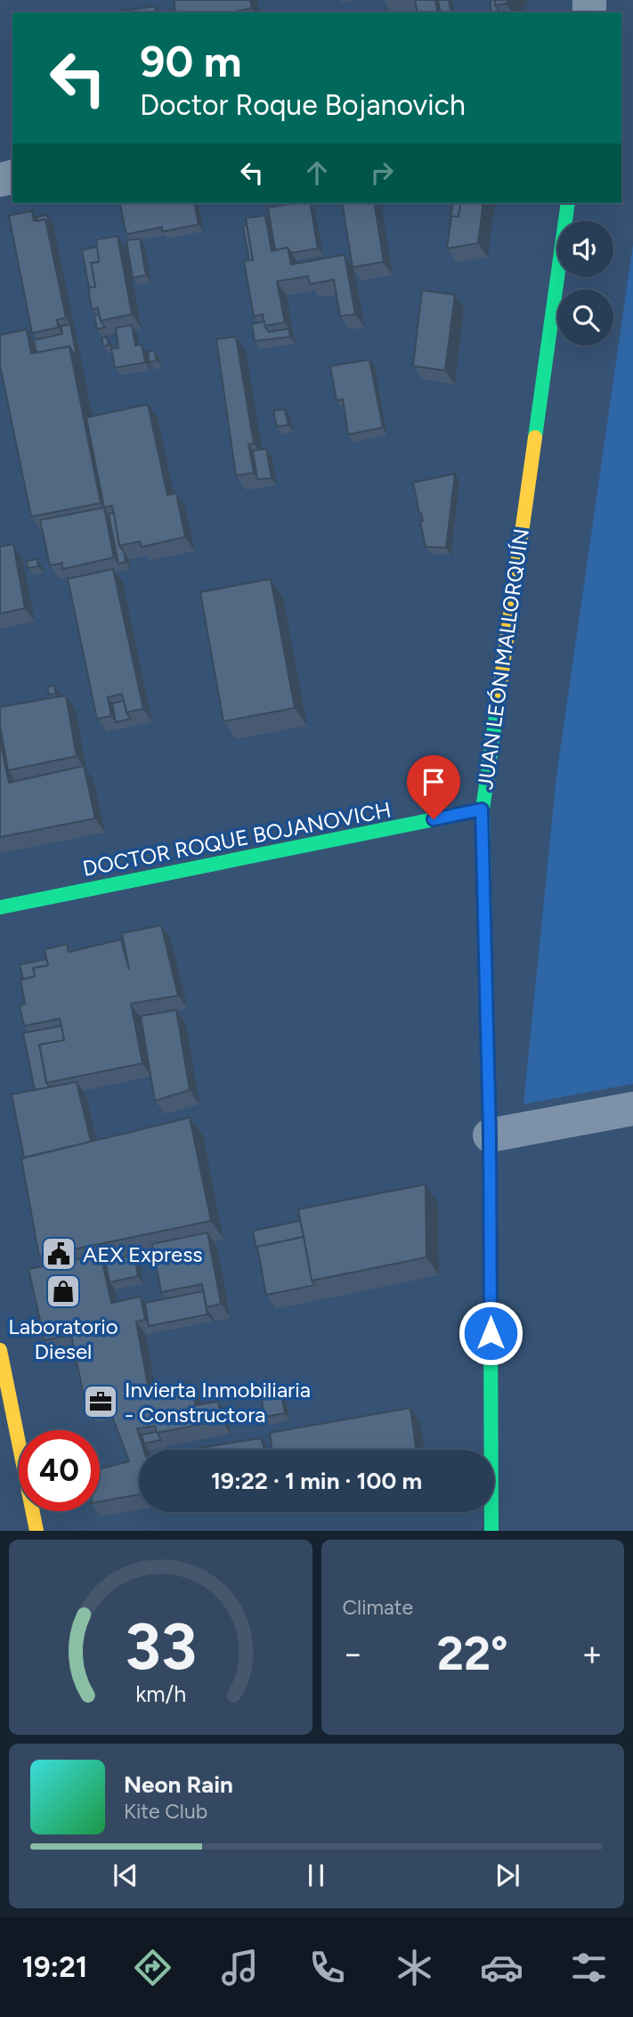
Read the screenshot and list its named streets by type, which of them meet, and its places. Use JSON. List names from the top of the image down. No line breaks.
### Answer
{"streets":{"street":["JUAN LEÓN MALLORQUÍN","DOCTOR ROQUE BOJANOVICH"]},"crossings":[["JUAN LEÓN MALLORQUÍN","DOCTOR ROQUE BOJANOVICH"]],"places":{"public building":["AEX Express"],"shop":["Laboratorio Diesel"],"office":["Invierta Inmobiliaria - Constructora"]},"page":{"turn":["90 m","Doctor Roque Bojanovich"],"limit":"40","trip":"19:22 · 1 min · 100 m","tile":"Climate","heat":["−","22°","+"],"song":["Neon Rain","Kite Club"],"tabs":"19:21","gauge":["33","km/h"]}}
